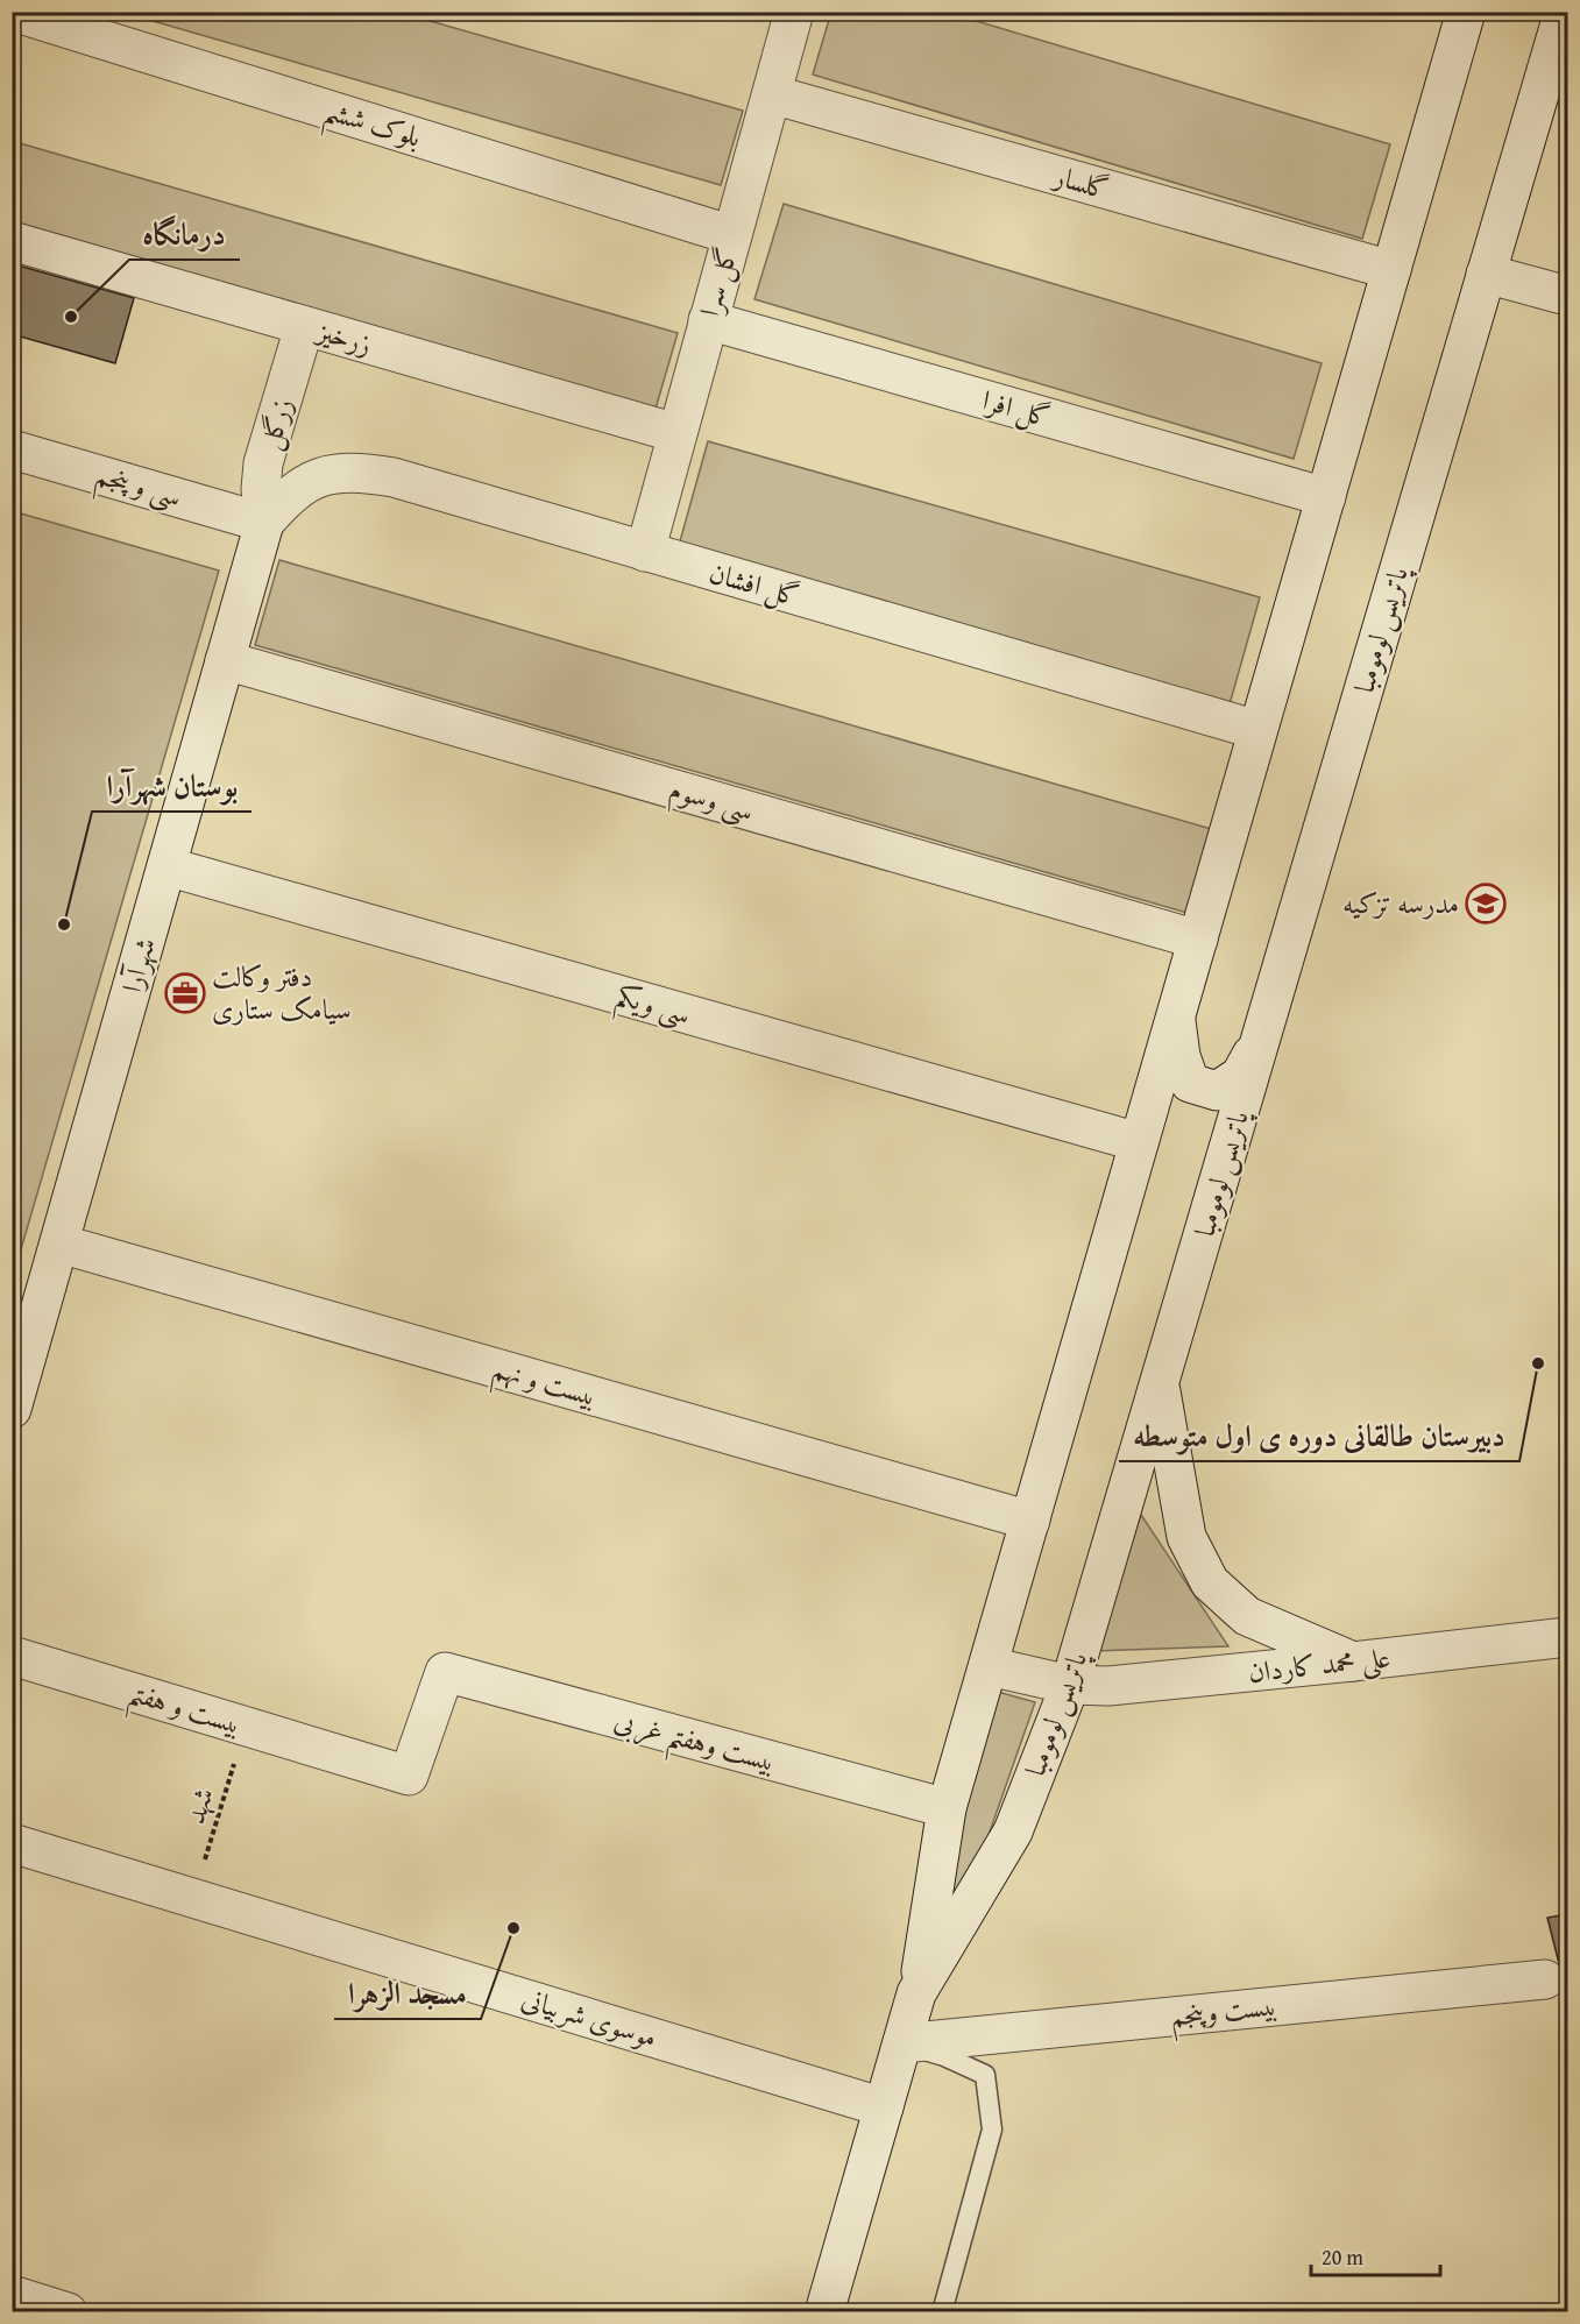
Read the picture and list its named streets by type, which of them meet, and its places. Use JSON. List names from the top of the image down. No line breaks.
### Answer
{"streets":{"street":["بلوک ششم","گلسار","گل سرا","زرخیز","گل افرا","زرگل","سی و پنجم","گل افشان","پاتریس لومومبا","سی وسوم","شهرآرا","سی ویکم","بیست و نهم","علی محمد کاردان","بیست و هفتم","بیست وهفتم غربی","بیست وپنجم","موسوی شربیانی"],"path":["شهد"]},"crossings":[["بلوک ششم","گل سرا"],["گلسار","گل سرا"],["گل سرا","زرخیز"],["گل سرا","گل افرا"],["گل سرا","گل افشان"],["زرخیز","زرگل"],["زرگل","سی و پنجم"],["زرگل","گل افشان"],["زرگل","شهرآرا"],["سی و پنجم","گل افشان"],["سی و پنجم","شهرآرا"],["گل افشان","شهرآرا"],["پاتریس لومومبا","علی محمد کاردان"],["پاتریس لومومبا","بیست وپنجم"],["پاتریس لومومبا","موسوی شربیانی"],["سی وسوم","شهرآرا"],["شهرآرا","سی ویکم"],["شهرآرا","بیست و نهم"],["بیست و هفتم","بیست وهفتم غربی"],["بیست و هفتم","شهد"],["شهد","موسوی شربیانی"]],"places":{"other":["درمانگاه","بوستان شهرآرا","دبیرستان طالقانی دوره ی اول متوسطه","مسجد الزهرا"],"school or university":["مدرسه تزکیه"],"office":["دفتر وکالت سیامک ستاری"]},"scale_bar":"20 m"}
